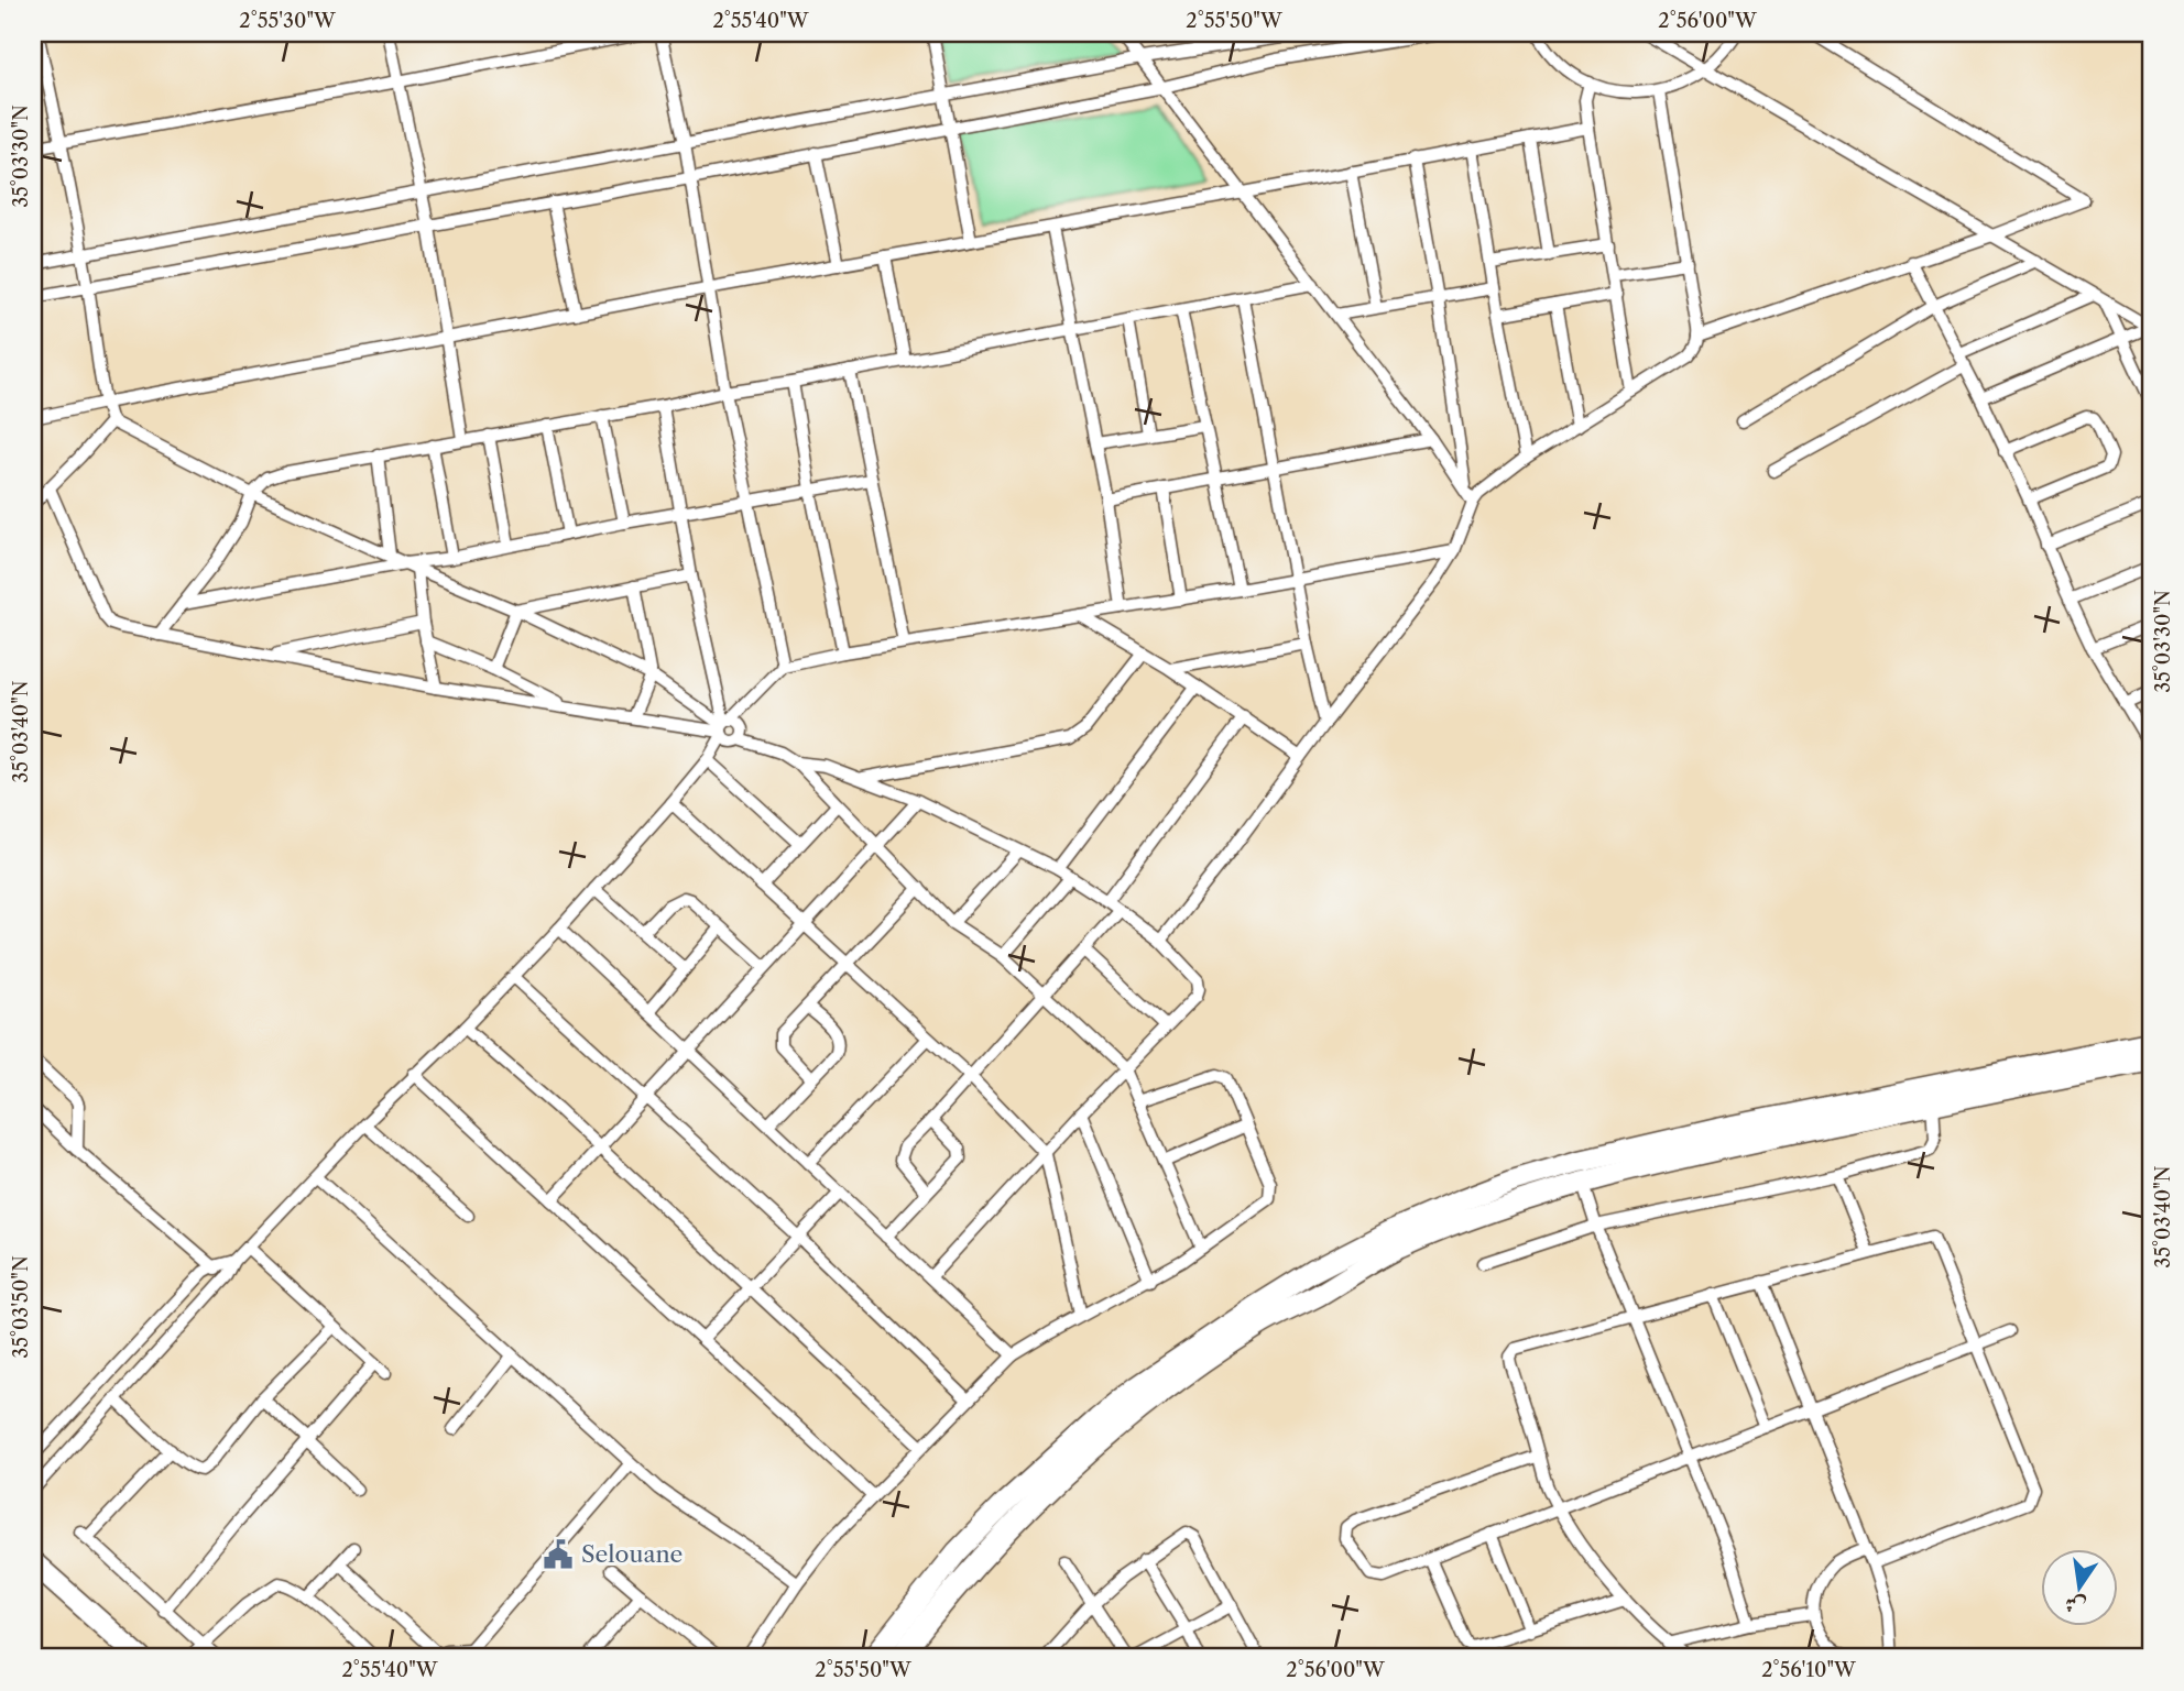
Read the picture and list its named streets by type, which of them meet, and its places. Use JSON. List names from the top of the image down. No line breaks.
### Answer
{"places":{"public building":["Selouane"]},"north":"bottom","coordinates":["2°55'30\"W","2°55'40\"W","2°55'50\"W","2°56'00\"W","35°03'30\"N","35°03'40\"N","35°03'50\"N","2°56'10\"W"]}
